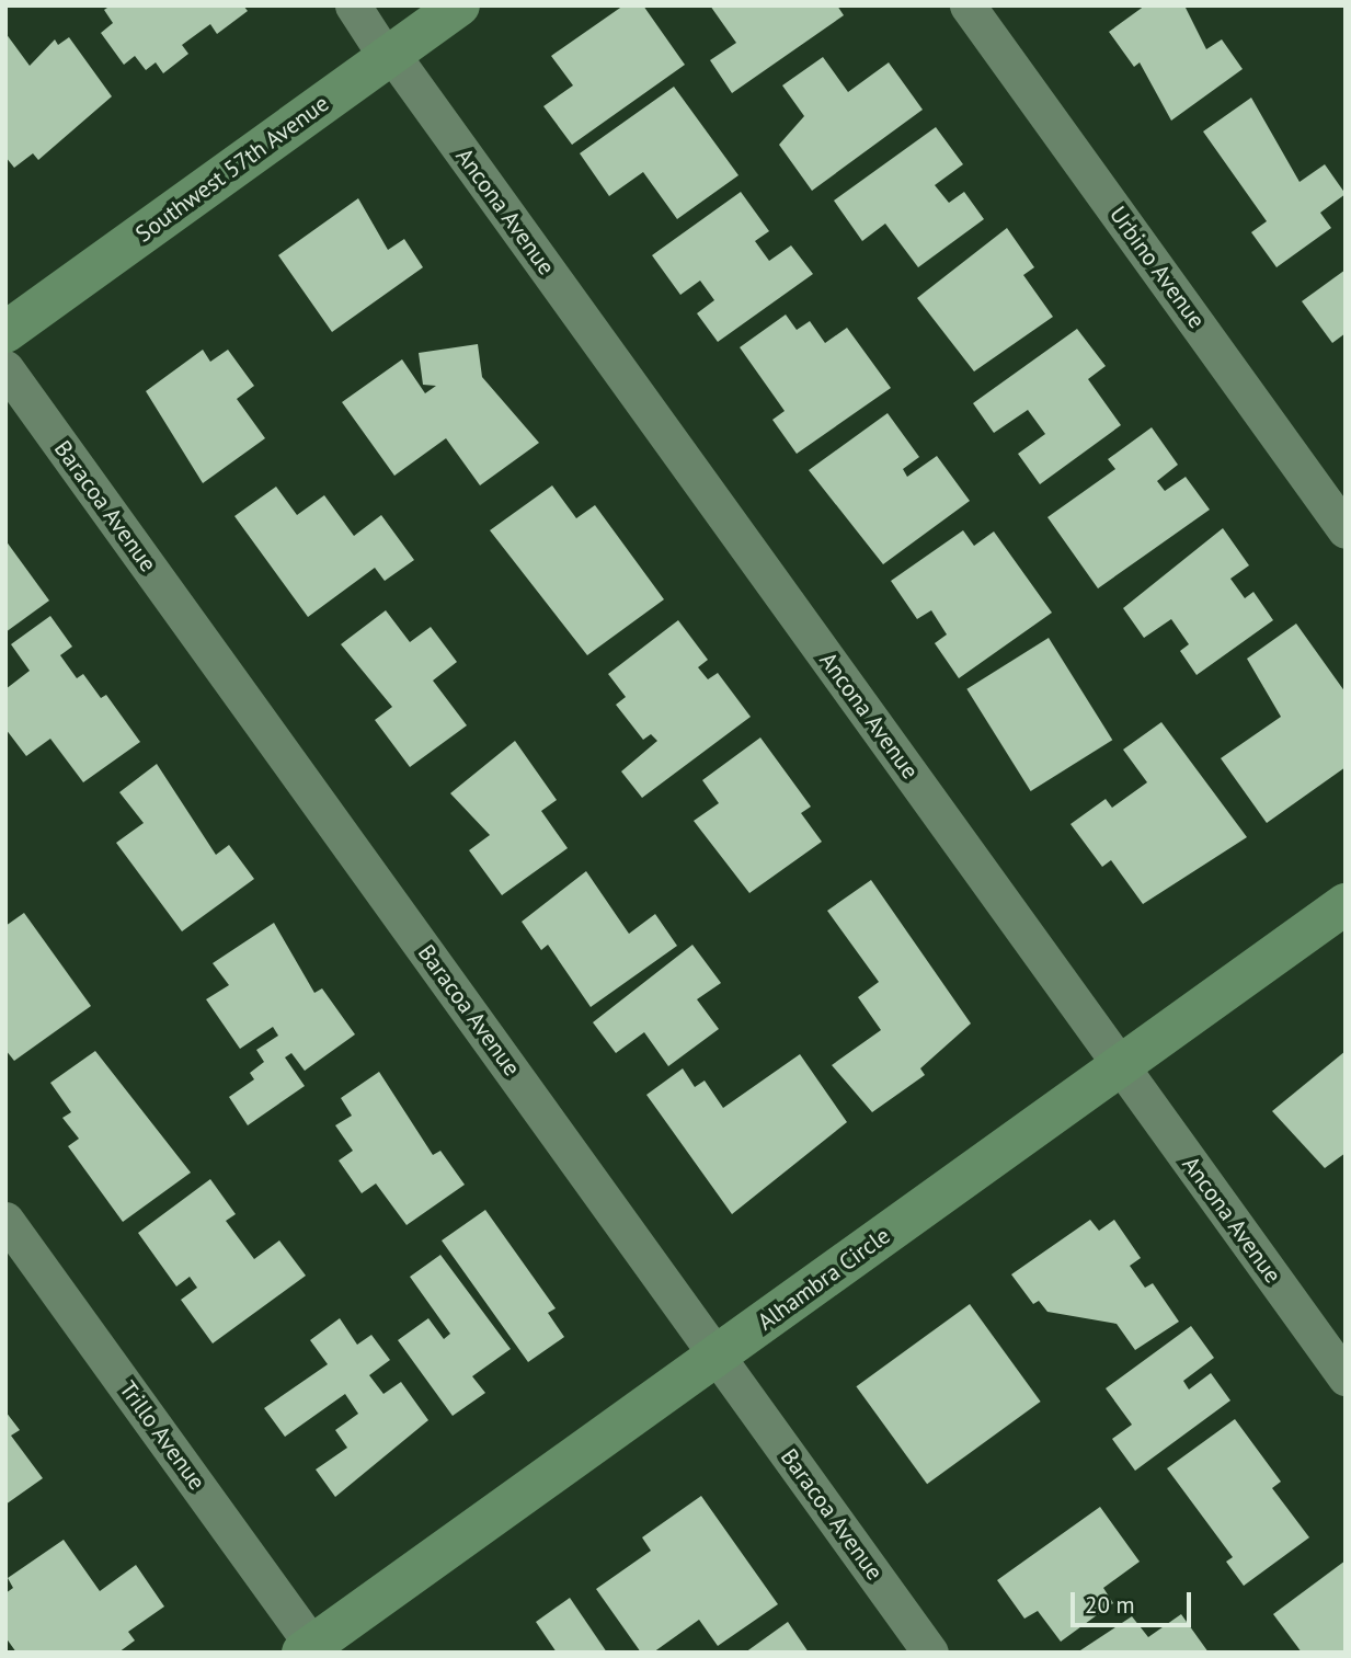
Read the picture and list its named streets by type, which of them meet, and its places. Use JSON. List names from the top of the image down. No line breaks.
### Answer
{"streets":{"street":["Southwest 57th Avenue","Ancona Avenue","Urbino Avenue","Baracoa Avenue","Alhambra Circle","Trillo Avenue"]},"crossings":[["Southwest 57th Avenue","Ancona Avenue"],["Ancona Avenue","Alhambra Circle"],["Baracoa Avenue","Alhambra Circle"],["Alhambra Circle","Trillo Avenue"]],"scale_bar":"20 m"}
